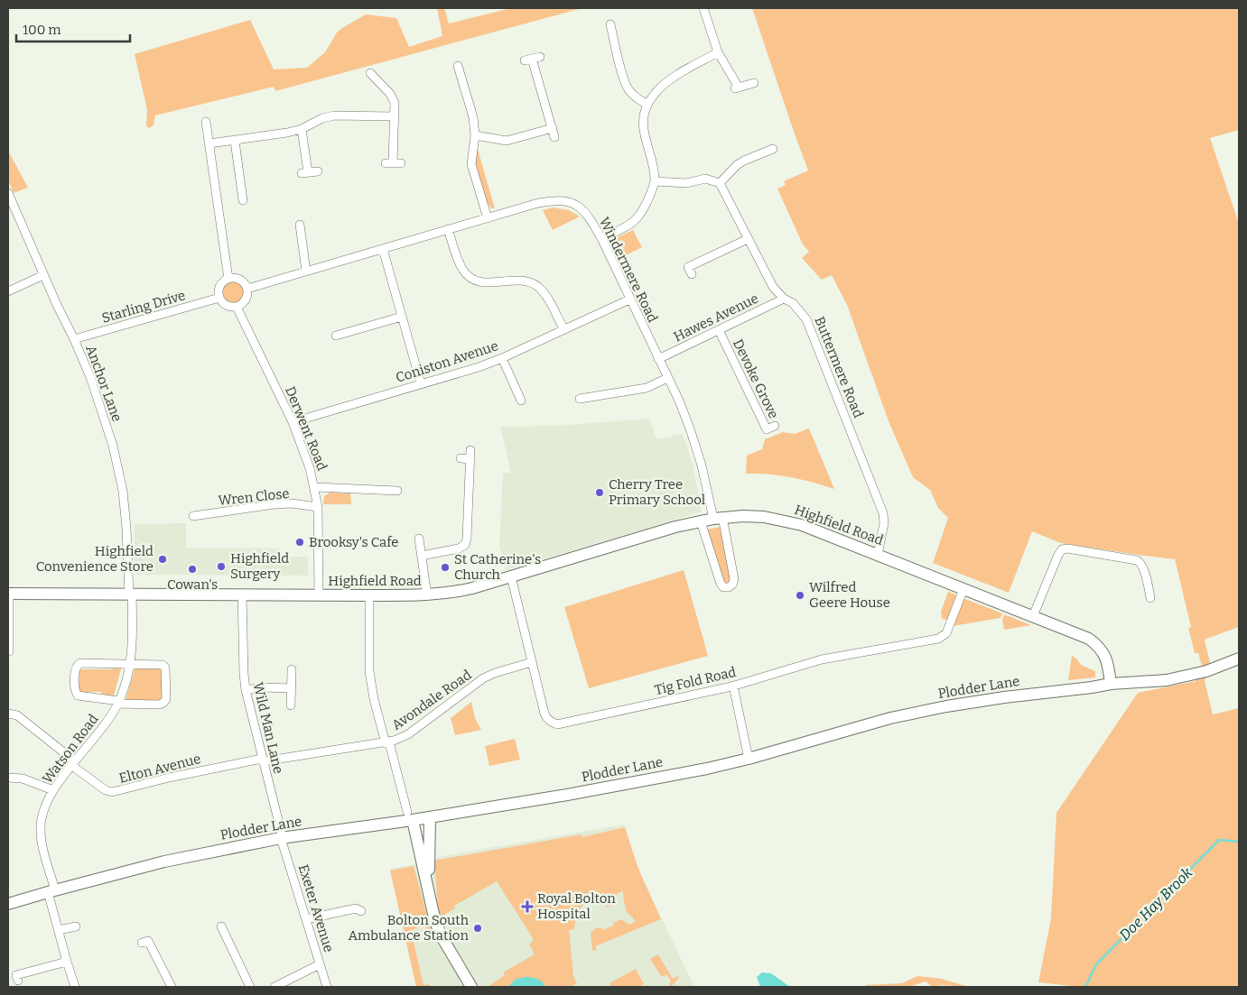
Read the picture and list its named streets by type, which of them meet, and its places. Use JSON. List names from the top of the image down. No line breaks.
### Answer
{"streets":{"street":["Windermere Road","Starling Drive","Hawes Avenue","Coniston Avenue","Buttermere Road","Devoke Grove","Anchor Lane","Derwent Road","Wren Close","Highfield Road","Tig Fold Road","Plodder Lane","Avondale Road","Wild Man Lane","Watson Road","Elton Avenue","Exeter Avenue"]},"crossings":[["Windermere Road","Starling Drive"],["Windermere Road","Hawes Avenue"],["Windermere Road","Coniston Avenue"],["Windermere Road","Derwent Road"],["Windermere Road","Highfield Road"],["Starling Drive","Anchor Lane"],["Starling Drive","Derwent Road"],["Hawes Avenue","Buttermere Road"],["Hawes Avenue","Devoke Grove"],["Coniston Avenue","Derwent Road"],["Buttermere Road","Highfield Road"],["Anchor Lane","Highfield Road"],["Anchor Lane","Watson Road"],["Derwent Road","Wren Close"],["Derwent Road","Highfield Road"],["Highfield Road","Tig Fold Road"],["Highfield Road","Plodder Lane"],["Highfield Road","Wild Man Lane"],["Highfield Road","Watson Road"],["Tig Fold Road","Avondale Road"],["Plodder Lane","Wild Man Lane"],["Plodder Lane","Watson Road"],["Plodder Lane","Exeter Avenue"],["Avondale Road","Wild Man Lane"],["Avondale Road","Elton Avenue"],["Wild Man Lane","Elton Avenue"],["Wild Man Lane","Exeter Avenue"],["Watson Road","Elton Avenue"]],"water":["Doe Hay Brook"],"places":{"other":["Cherry Tree Primary School","Brooksy's Cafe","Highfield Convenience Store","Highfield Surgery","St Catherine's Church","Cowan's","Wilfred Geere House","Bolton South Ambulance Station"],"health":["Royal Bolton Hospital"]},"scale_bar":"100 m"}
